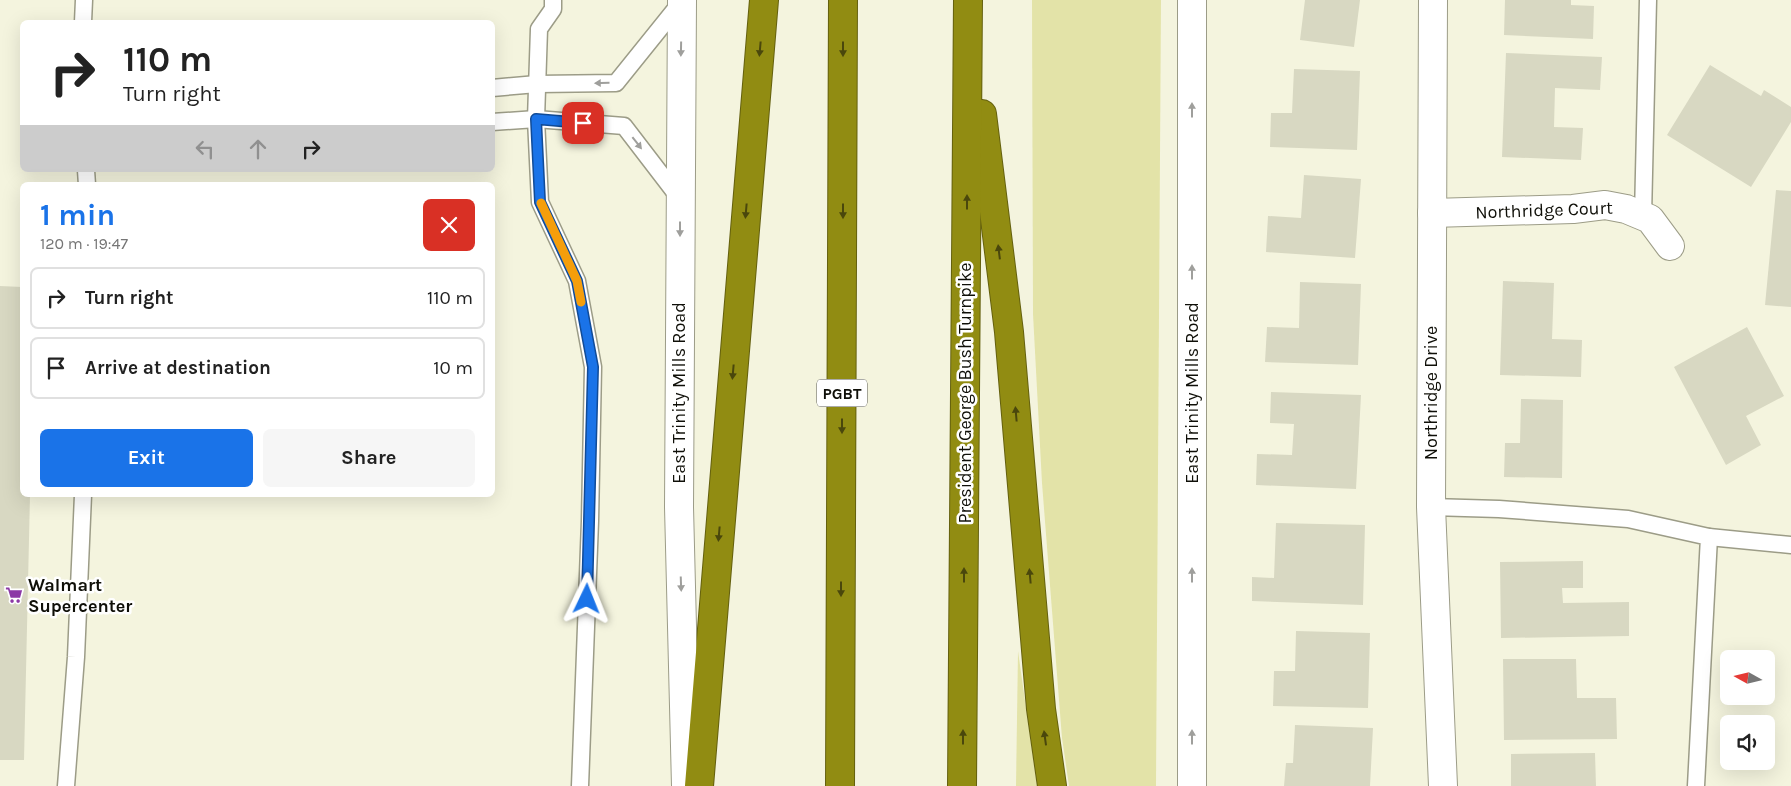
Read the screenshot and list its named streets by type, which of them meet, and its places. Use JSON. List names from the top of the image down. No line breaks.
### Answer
{"streets":{"highway":["PGBT","President George Bush Turnpike"],"main road":["Northridge Court","East Trinity Mills Road","Northridge Drive"]},"crossings":[["Northridge Court","Northridge Drive"]],"places":{"supermarket":["Walmart Supercenter"]},"north":"left","page":{"turn":["110 m","Turn right"],"heading":["1 min","120 m · 19:47"],"list":[{"name":"Turn right","value":"110 m"},{"name":"Arrive at destination","value":"10 m"}],"buttons":["Exit","Share"]}}
